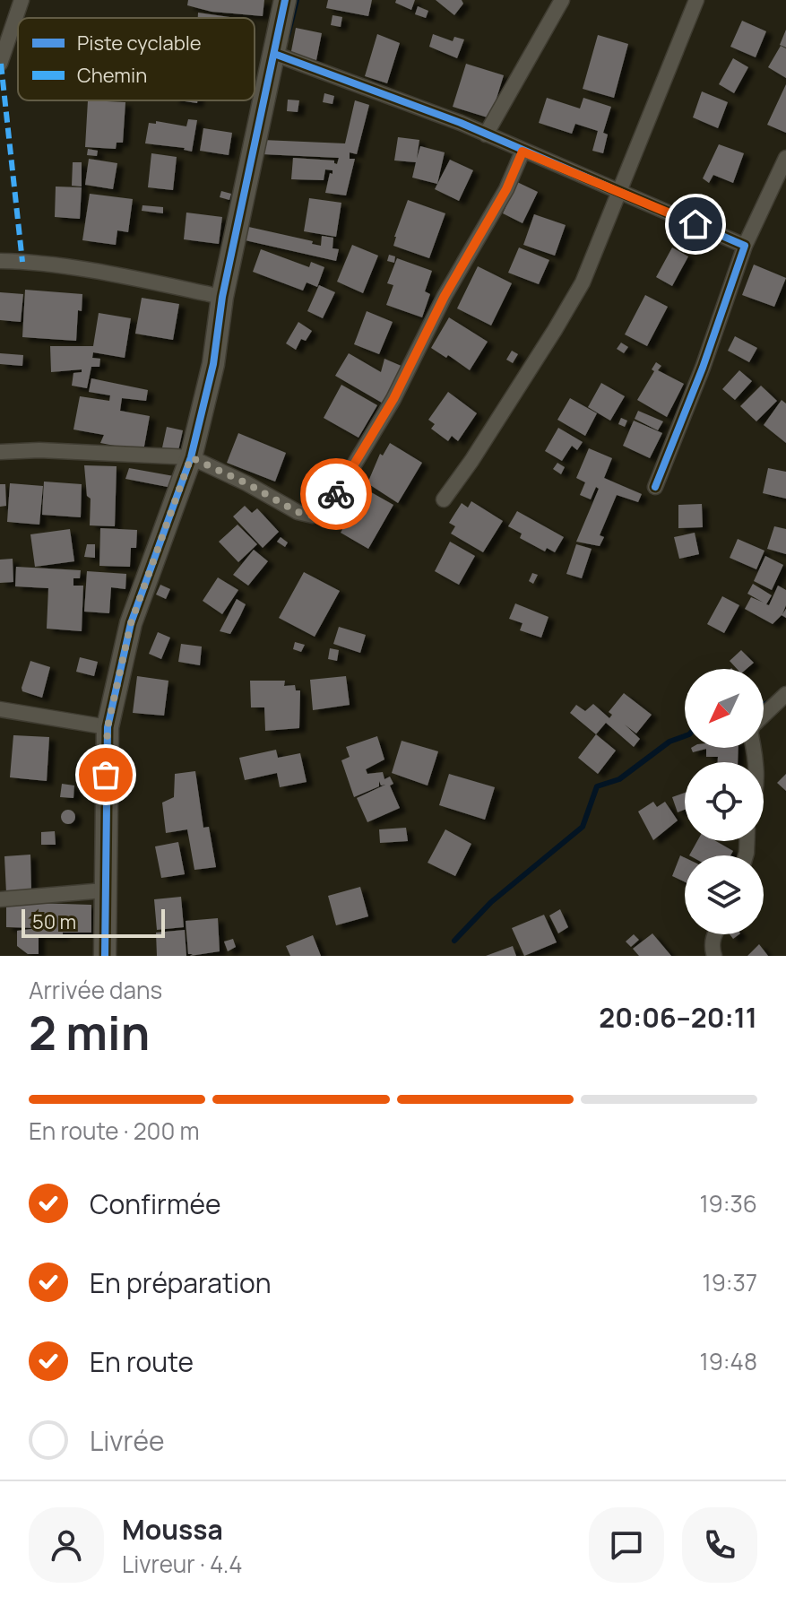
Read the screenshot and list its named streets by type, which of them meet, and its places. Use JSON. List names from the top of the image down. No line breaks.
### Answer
{"legend":["Piste cyclable","Chemin"],"scale_bar":"50 m","north":"bottom left","page":{"scale":"50 m","heading":["2 min","Arrivée dans","20:06–20:11"],"panel":["Moussa","Livreur · 4.4"],"bar":"En route · 200 m","list":[["Confirmée","19:36"],["En préparation","19:37"],["En route","19:48"],"Livrée"]}}
